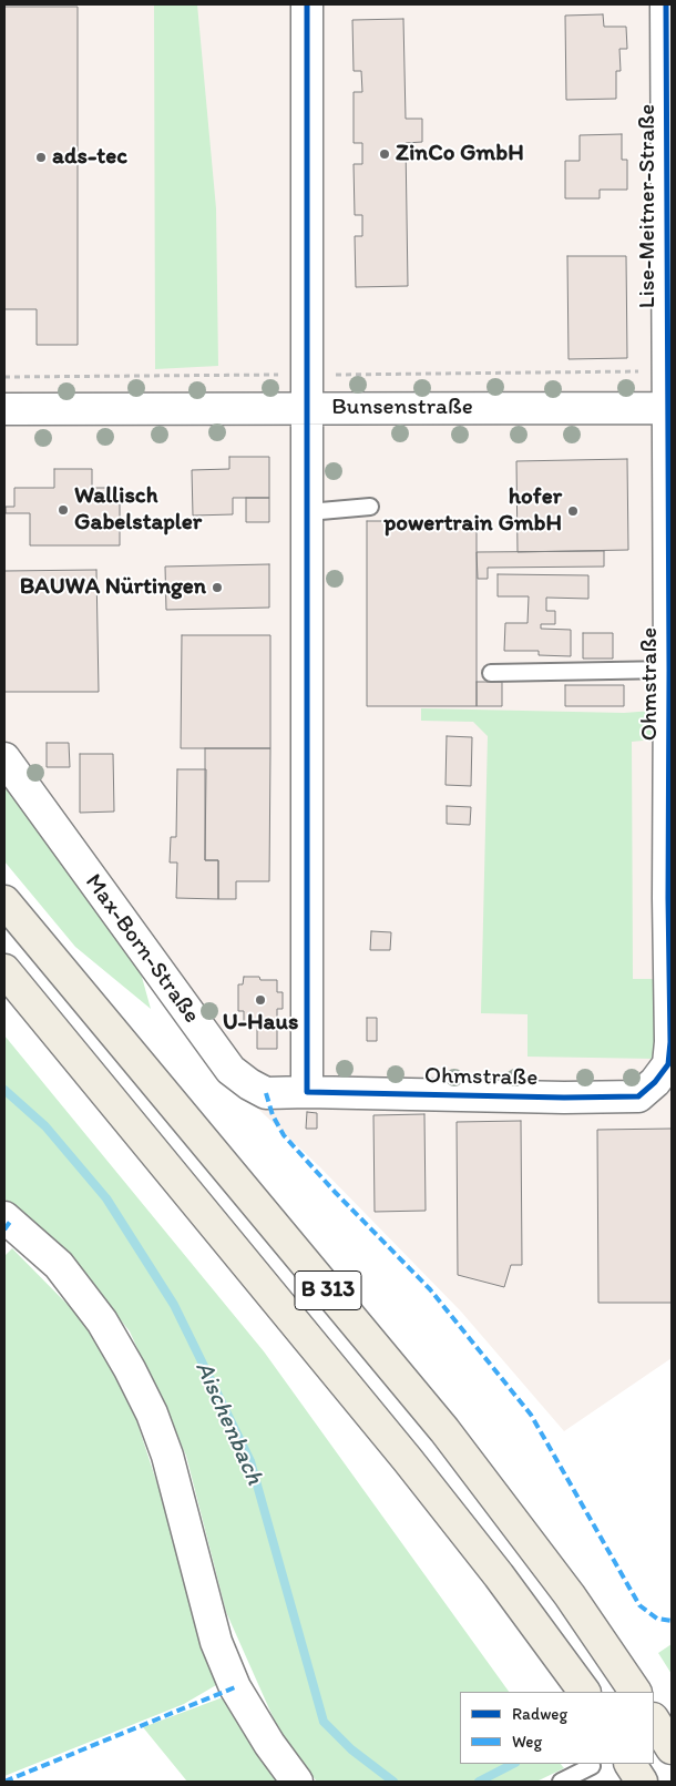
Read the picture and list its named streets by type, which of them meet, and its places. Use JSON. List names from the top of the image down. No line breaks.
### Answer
{"streets":{"highway":["B 313"],"street":["Lise-Meitner-Straße","Bunsenstraße","Ohmstraße","Max-Born-Straße"]},"crossings":[["Lise-Meitner-Straße","Bunsenstraße"],["Lise-Meitner-Straße","Ohmstraße"],["Bunsenstraße","Ohmstraße"],["Ohmstraße","Max-Born-Straße"]],"water":["Aischenbach"],"places":["ZinCo GmbH","ads-tec","Wallisch Gabelstapler","hofer powertrain GmbH","BAUWA Nürtingen","U-Haus"],"legend":["Radweg","Weg"]}
